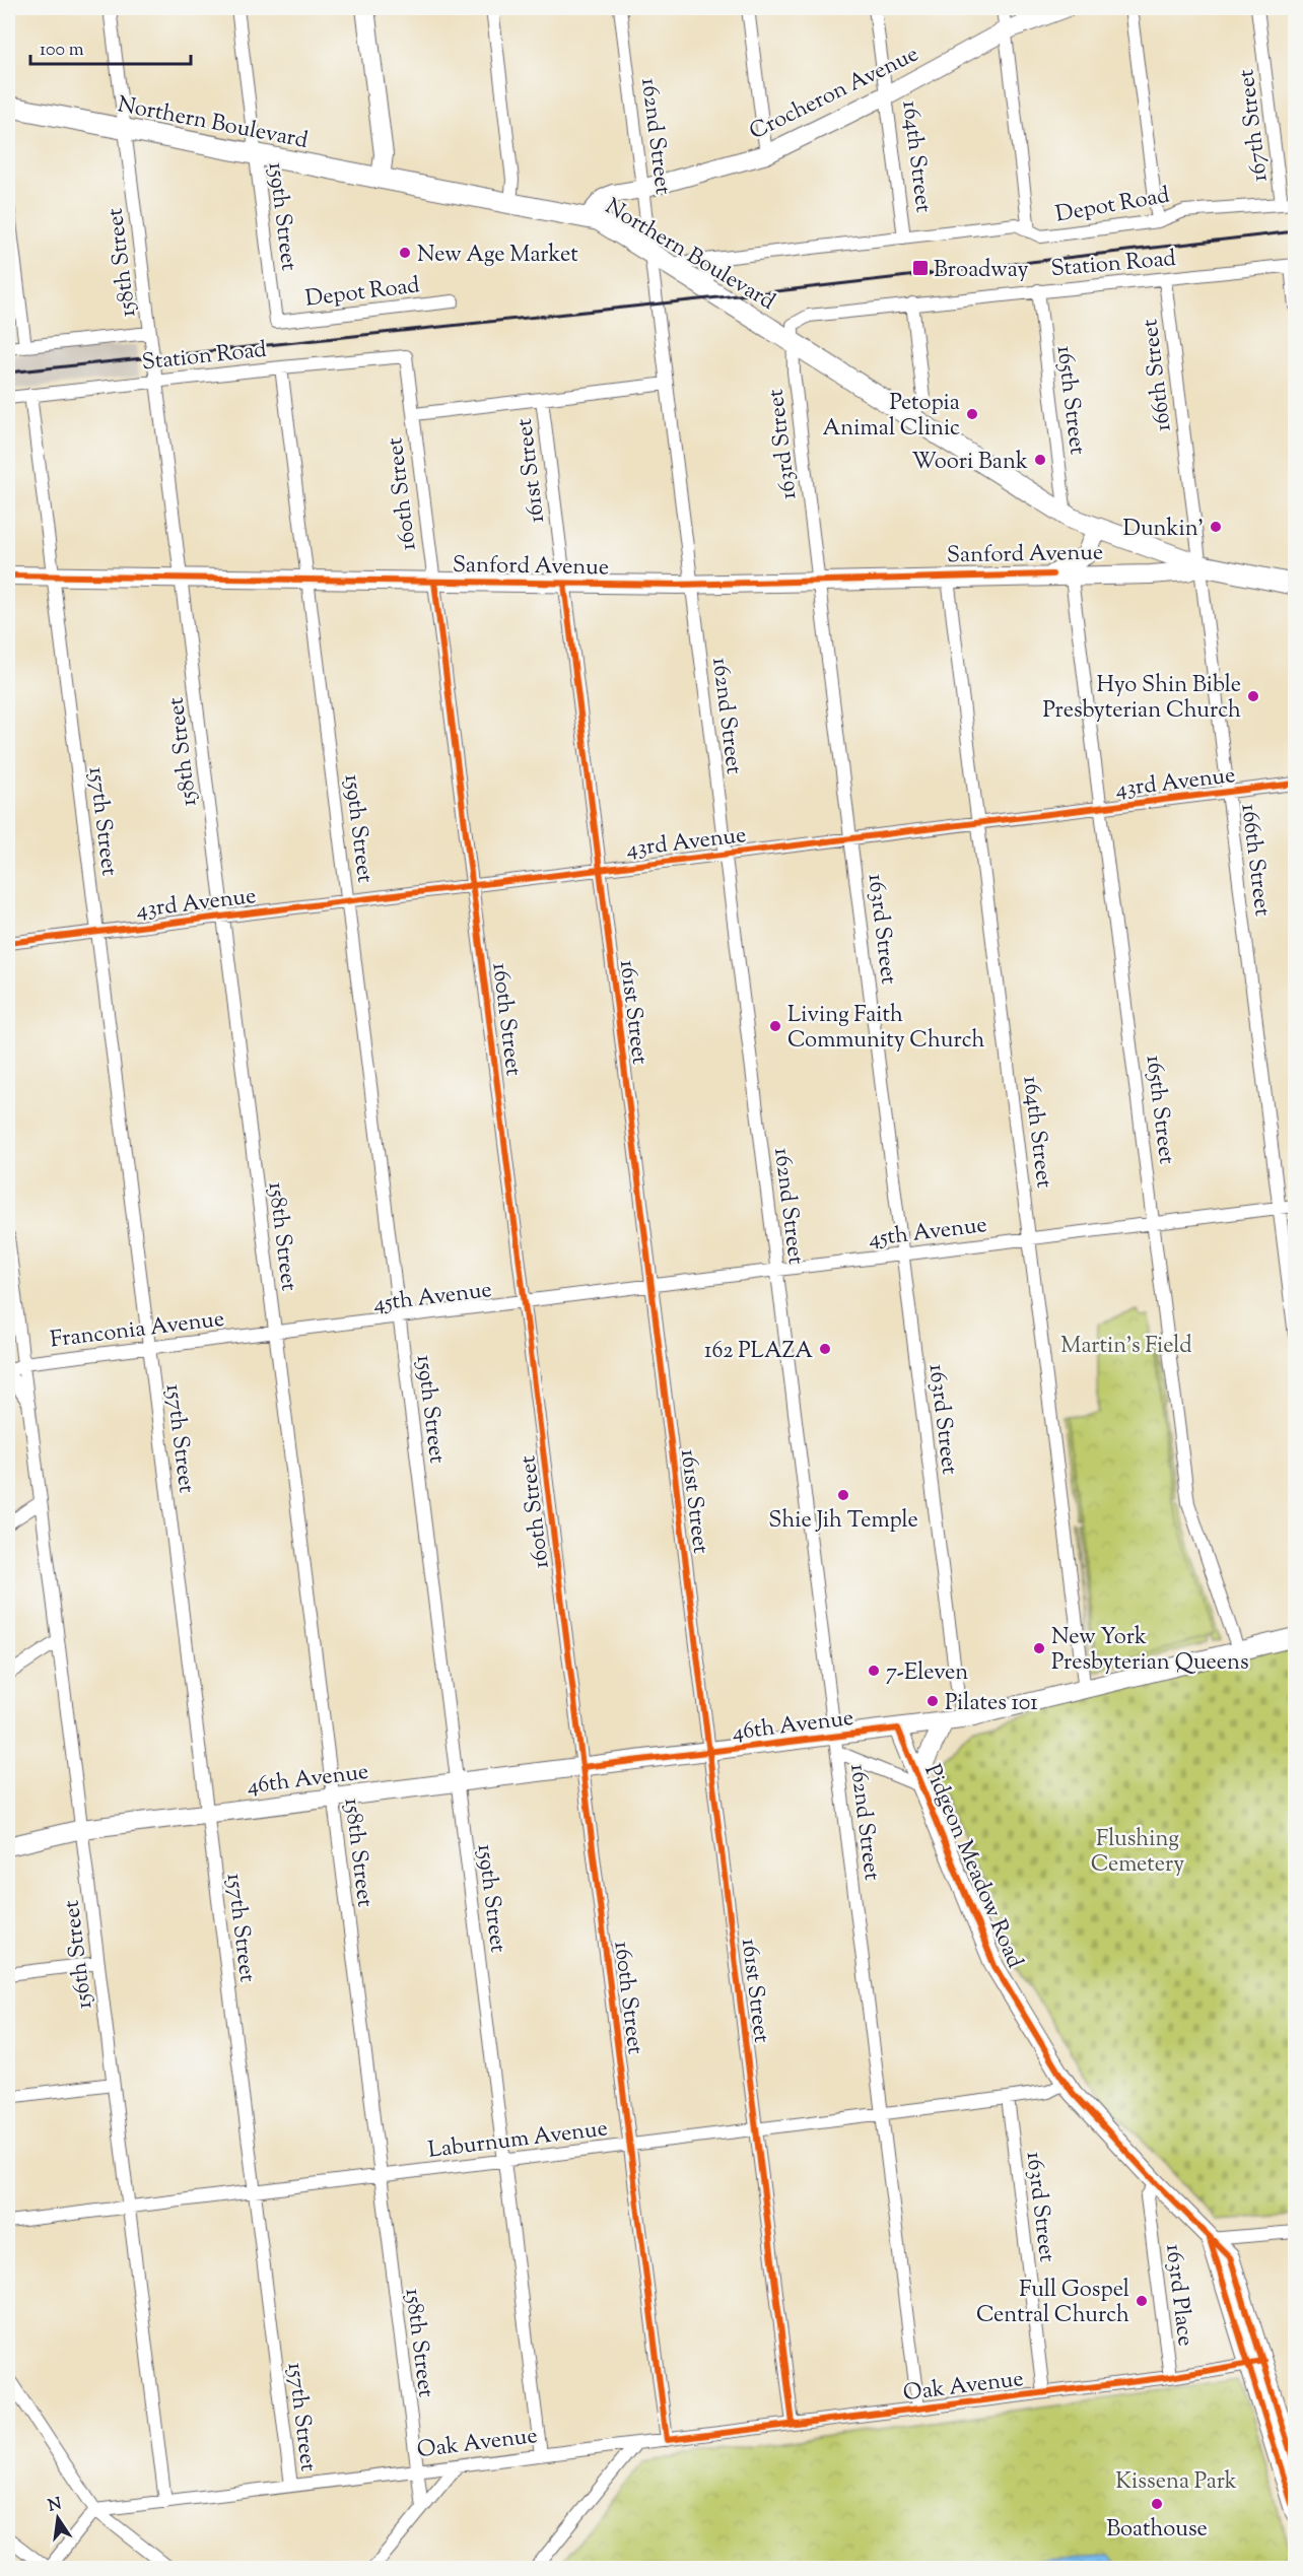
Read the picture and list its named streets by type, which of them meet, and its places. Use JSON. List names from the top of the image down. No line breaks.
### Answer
{"streets":{"main road":["Northern Boulevard"],"street":["Crocheron Avenue","167th Street","162nd Street","164th Street","Depot Road","159th Street","Station Road","158th Street","166th Street","165th Street","163rd Street","161st Street","160th Street","Sanford Avenue","43rd Avenue","157th Street","45th Avenue","Franconia Avenue","46th Avenue","Pidgeon Meadow Road","156th Street","Laburnum Avenue","163rd Place","Oak Avenue"]},"crossings":[["Crocheron Avenue","Northern Boulevard"],["Crocheron Avenue","162nd Street"],["Crocheron Avenue","164th Street"],["Northern Boulevard","162nd Street"],["Northern Boulevard","Depot Road"],["Northern Boulevard","159th Street"],["Northern Boulevard","Station Road"],["Northern Boulevard","158th Street"],["Northern Boulevard","166th Street"],["Northern Boulevard","165th Street"],["Northern Boulevard","163rd Street"],["Northern Boulevard","Sanford Avenue"],["167th Street","Depot Road"],["162nd Street","Sanford Avenue"],["162nd Street","43rd Avenue"],["162nd Street","45th Avenue"],["162nd Street","46th Avenue"],["162nd Street","Pidgeon Meadow Road"],["162nd Street","Laburnum Avenue"],["162nd Street","Oak Avenue"],["164th Street","Depot Road"],["164th Street","Sanford Avenue"],["164th Street","43rd Avenue"],["164th Street","45th Avenue"],["164th Street","46th Avenue"],["Depot Road","159th Street"],["159th Street","Station Road"],["159th Street","Sanford Avenue"],["159th Street","43rd Avenue"],["159th Street","45th Avenue"],["159th Street","46th Avenue"],["159th Street","Laburnum Avenue"],["159th Street","Oak Avenue"],["Station Road","158th Street"],["Station Road","166th Street"],["Station Road","165th Street"],["Station Road","163rd Street"],["Station Road","160th Street"],["Station Road","157th Street"],["158th Street","Sanford Avenue"],["158th Street","43rd Avenue"],["158th Street","45th Avenue"],["158th Street","Franconia Avenue"],["158th Street","46th Avenue"],["158th Street","Laburnum Avenue"],["158th Street","Oak Avenue"],["166th Street","Sanford Avenue"],["166th Street","43rd Avenue"],["166th Street","45th Avenue"],["165th Street","Sanford Avenue"],["165th Street","43rd Avenue"],["165th Street","45th Avenue"],["165th Street","46th Avenue"],["163rd Street","Sanford Avenue"],["163rd Street","43rd Avenue"],["163rd Street","45th Avenue"],["163rd Street","46th Avenue"],["163rd Street","Laburnum Avenue"],["163rd Street","Oak Avenue"],["161st Street","Sanford Avenue"],["161st Street","43rd Avenue"],["161st Street","45th Avenue"],["161st Street","46th Avenue"],["161st Street","Laburnum Avenue"],["161st Street","Oak Avenue"],["160th Street","Sanford Avenue"],["160th Street","43rd Avenue"],["160th Street","45th Avenue"],["160th Street","46th Avenue"],["160th Street","Laburnum Avenue"],["160th Street","Oak Avenue"],["Sanford Avenue","157th Street"],["43rd Avenue","157th Street"],["157th Street","Franconia Avenue"],["157th Street","46th Avenue"],["157th Street","Laburnum Avenue"],["157th Street","Oak Avenue"],["45th Avenue","Franconia Avenue"],["Franconia Avenue","156th Street"],["46th Avenue","Pidgeon Meadow Road"],["46th Avenue","156th Street"],["Pidgeon Meadow Road","Laburnum Avenue"],["Pidgeon Meadow Road","163rd Place"],["156th Street","Laburnum Avenue"],["156th Street","Oak Avenue"],["163rd Place","Oak Avenue"]],"parks":["Martin's Field","Flushing Cemetery","Kissena Park"],"places":{"other":["New Age Market","Petopia Animal Clinic","Woori Bank","Dunkin'","Hyo Shin Bible Presbyterian Church","Living Faith Community Church","162 PLAZA","Shie Jih Temple","New York Presbyterian Queens","7-Eleven","Pilates 101","Full Gospel Central Church","Boathouse"],"transit":["Broadway"]},"scale_bar":"100 m","north":"top"}
